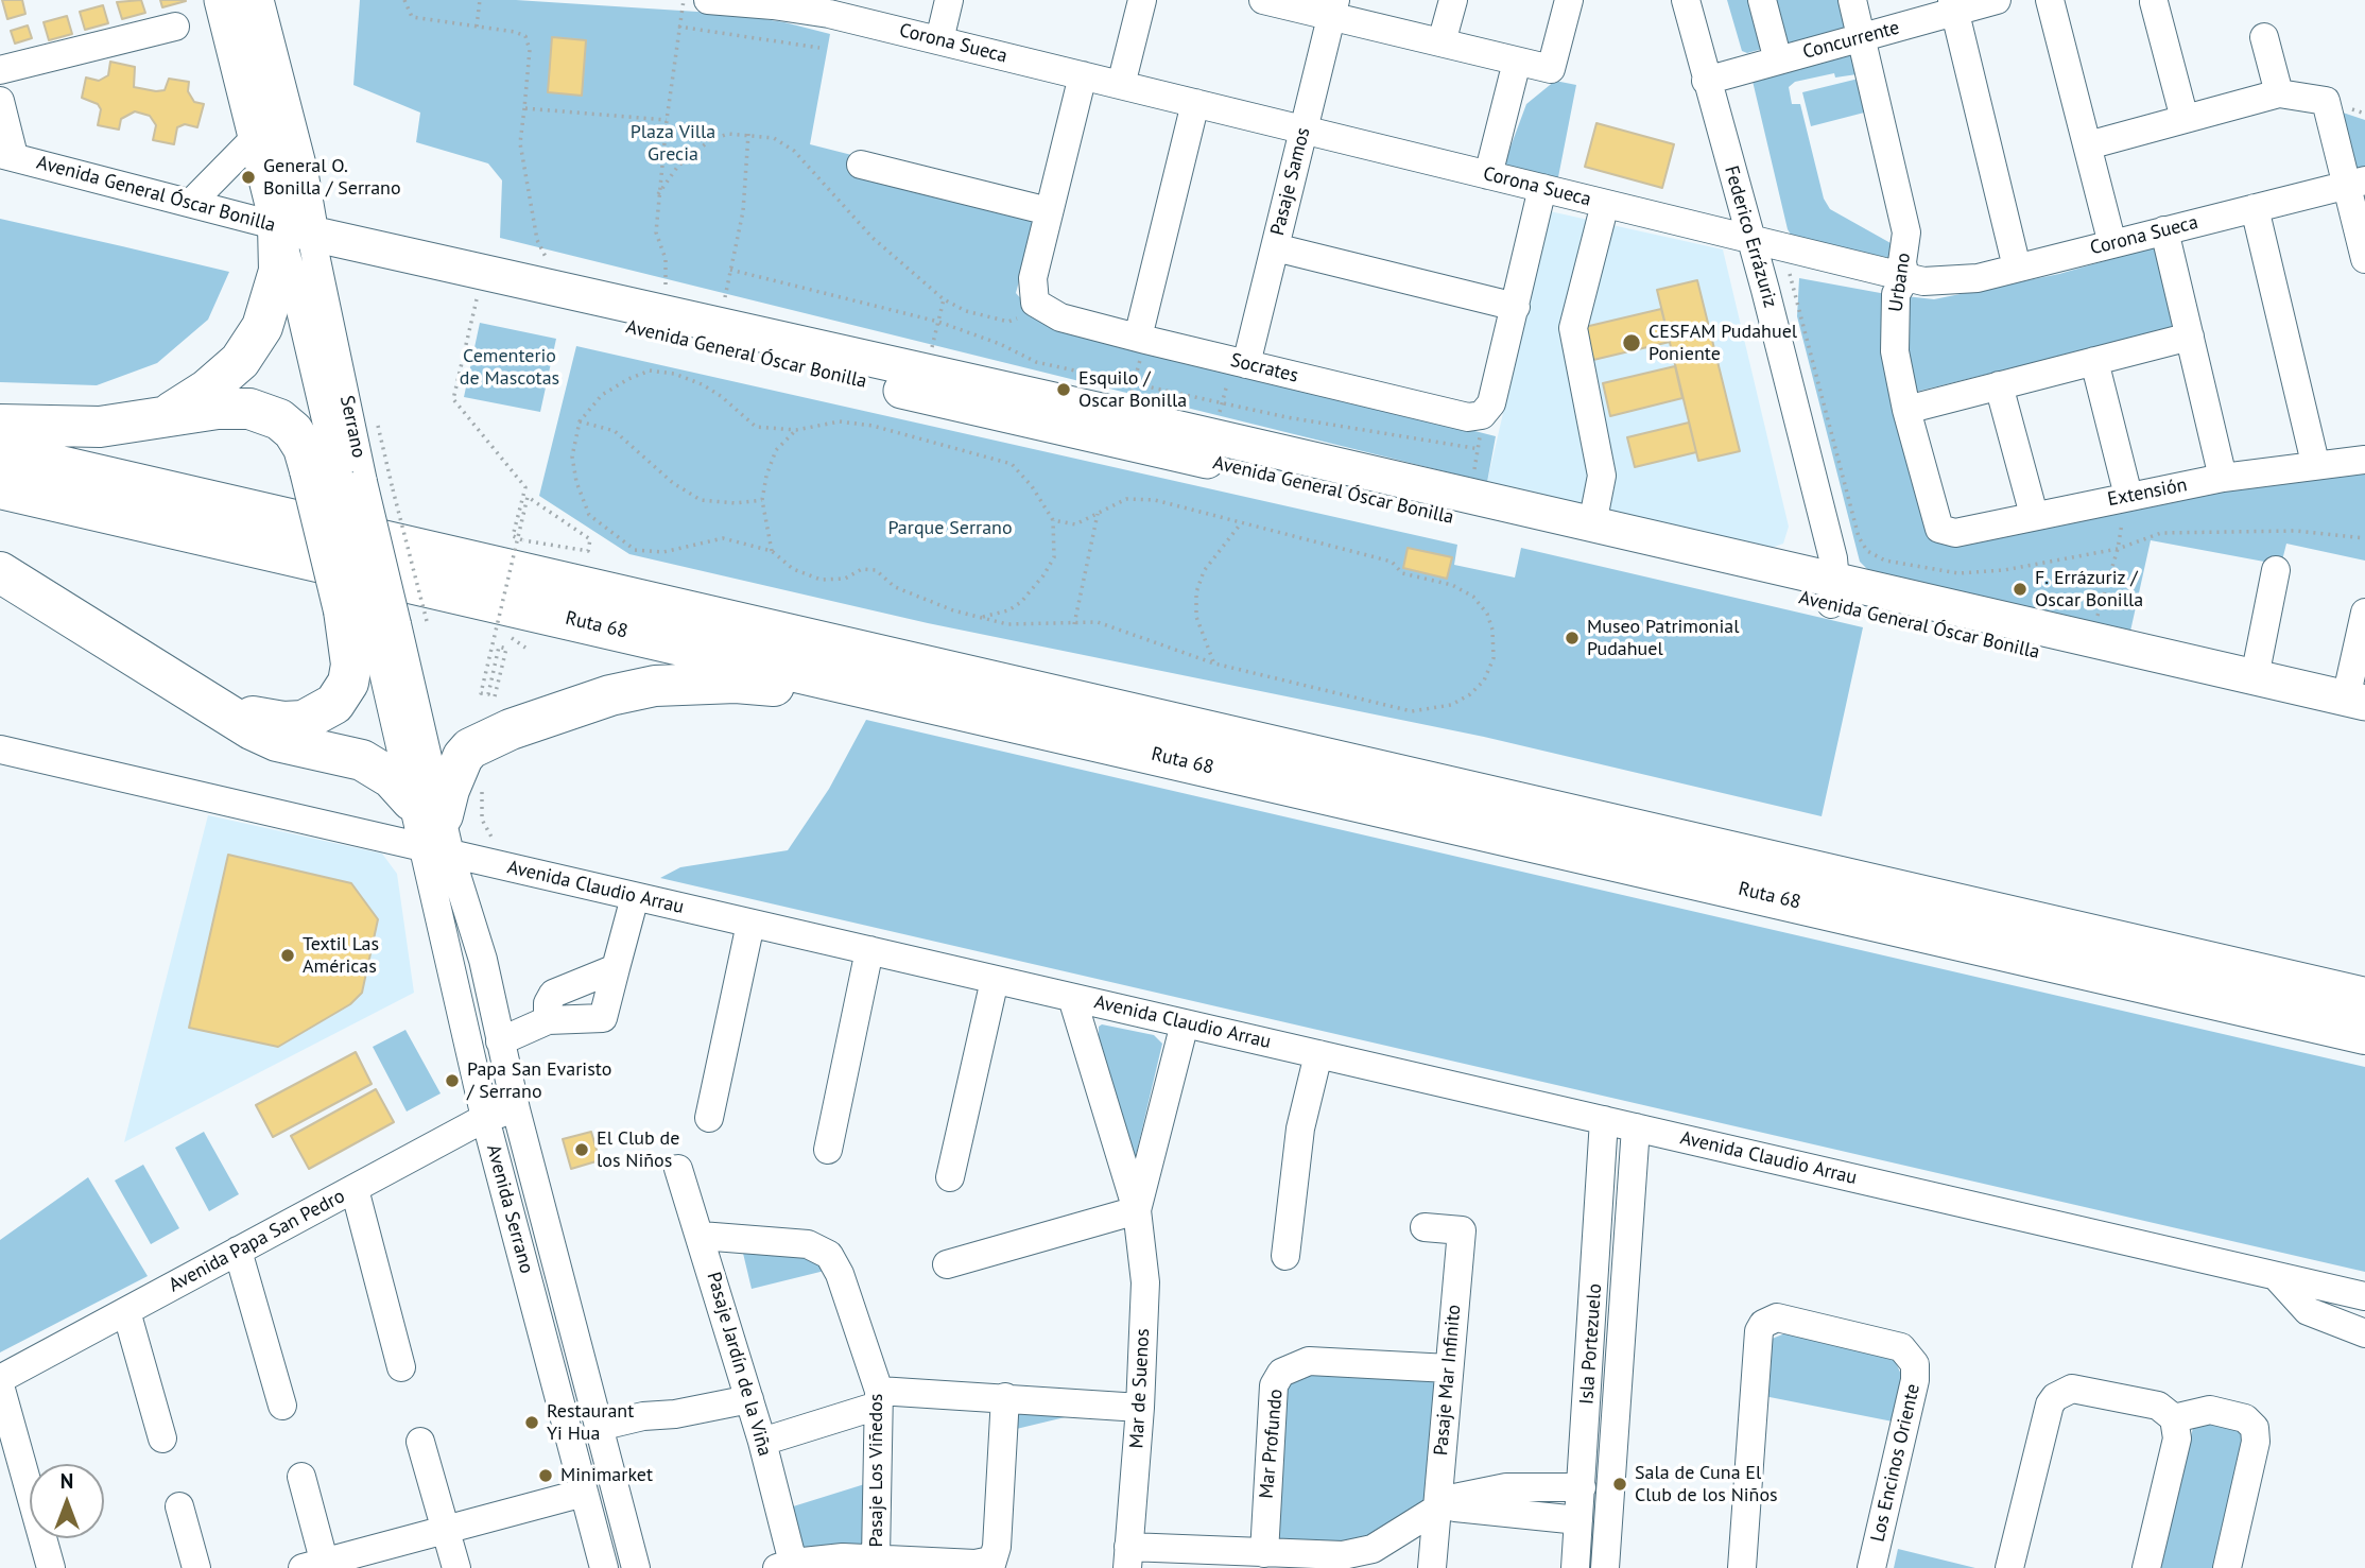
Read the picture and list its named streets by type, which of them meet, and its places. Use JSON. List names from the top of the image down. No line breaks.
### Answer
{"streets":{"highway":["Ruta 68"],"main road":["Avenida General Óscar Bonilla","Serrano"],"street":["Concurrente","Corona Sueca","Pasaje Samos","Federico Errázuriz","Urbano","Socrates","Extensión","Avenida Claudio Arrau","Avenida Serrano","Avenida Papa San Pedro","Isla Portezuelo","Pasaje Jardín de la Viña","Pasaje Mar Infinito","Mar de Suenos","Mar Profundo","Los Encinos Oriente","Pasaje Los Viñedos"]},"crossings":[["Concurrente","Federico Errázuriz"],["Concurrente","Urbano"],["Corona Sueca","Pasaje Samos"],["Corona Sueca","Federico Errázuriz"],["Corona Sueca","Urbano"],["Pasaje Samos","Socrates"],["Avenida General Óscar Bonilla","Federico Errázuriz"],["Avenida General Óscar Bonilla","Serrano"],["Urbano","Extensión"],["Serrano","Avenida Claudio Arrau"],["Serrano","Avenida Serrano"],["Avenida Claudio Arrau","Avenida Serrano"],["Avenida Claudio Arrau","Isla Portezuelo"],["Avenida Claudio Arrau","Mar de Suenos"],["Avenida Serrano","Avenida Papa San Pedro"],["Pasaje Jardín de la Viña","Pasaje Los Viñedos"],["Pasaje Mar Infinito","Mar Profundo"]],"parks":["Plaza Villa Grecia","Cementerio de Mascotas","Parque Serrano"],"places":["General O. Bonilla / Serrano","CESFAM Pudahuel Poniente","Esquilo / Oscar Bonilla","F. Errázuriz / Oscar Bonilla","Museo Patrimonial Pudahuel","Textil Las Américas","Papa San Evaristo / Serrano","El Club de los Niños","Restaurant Yi Hua","Minimarket","Sala de Cuna El Club de los Niños"],"north":"top"}
